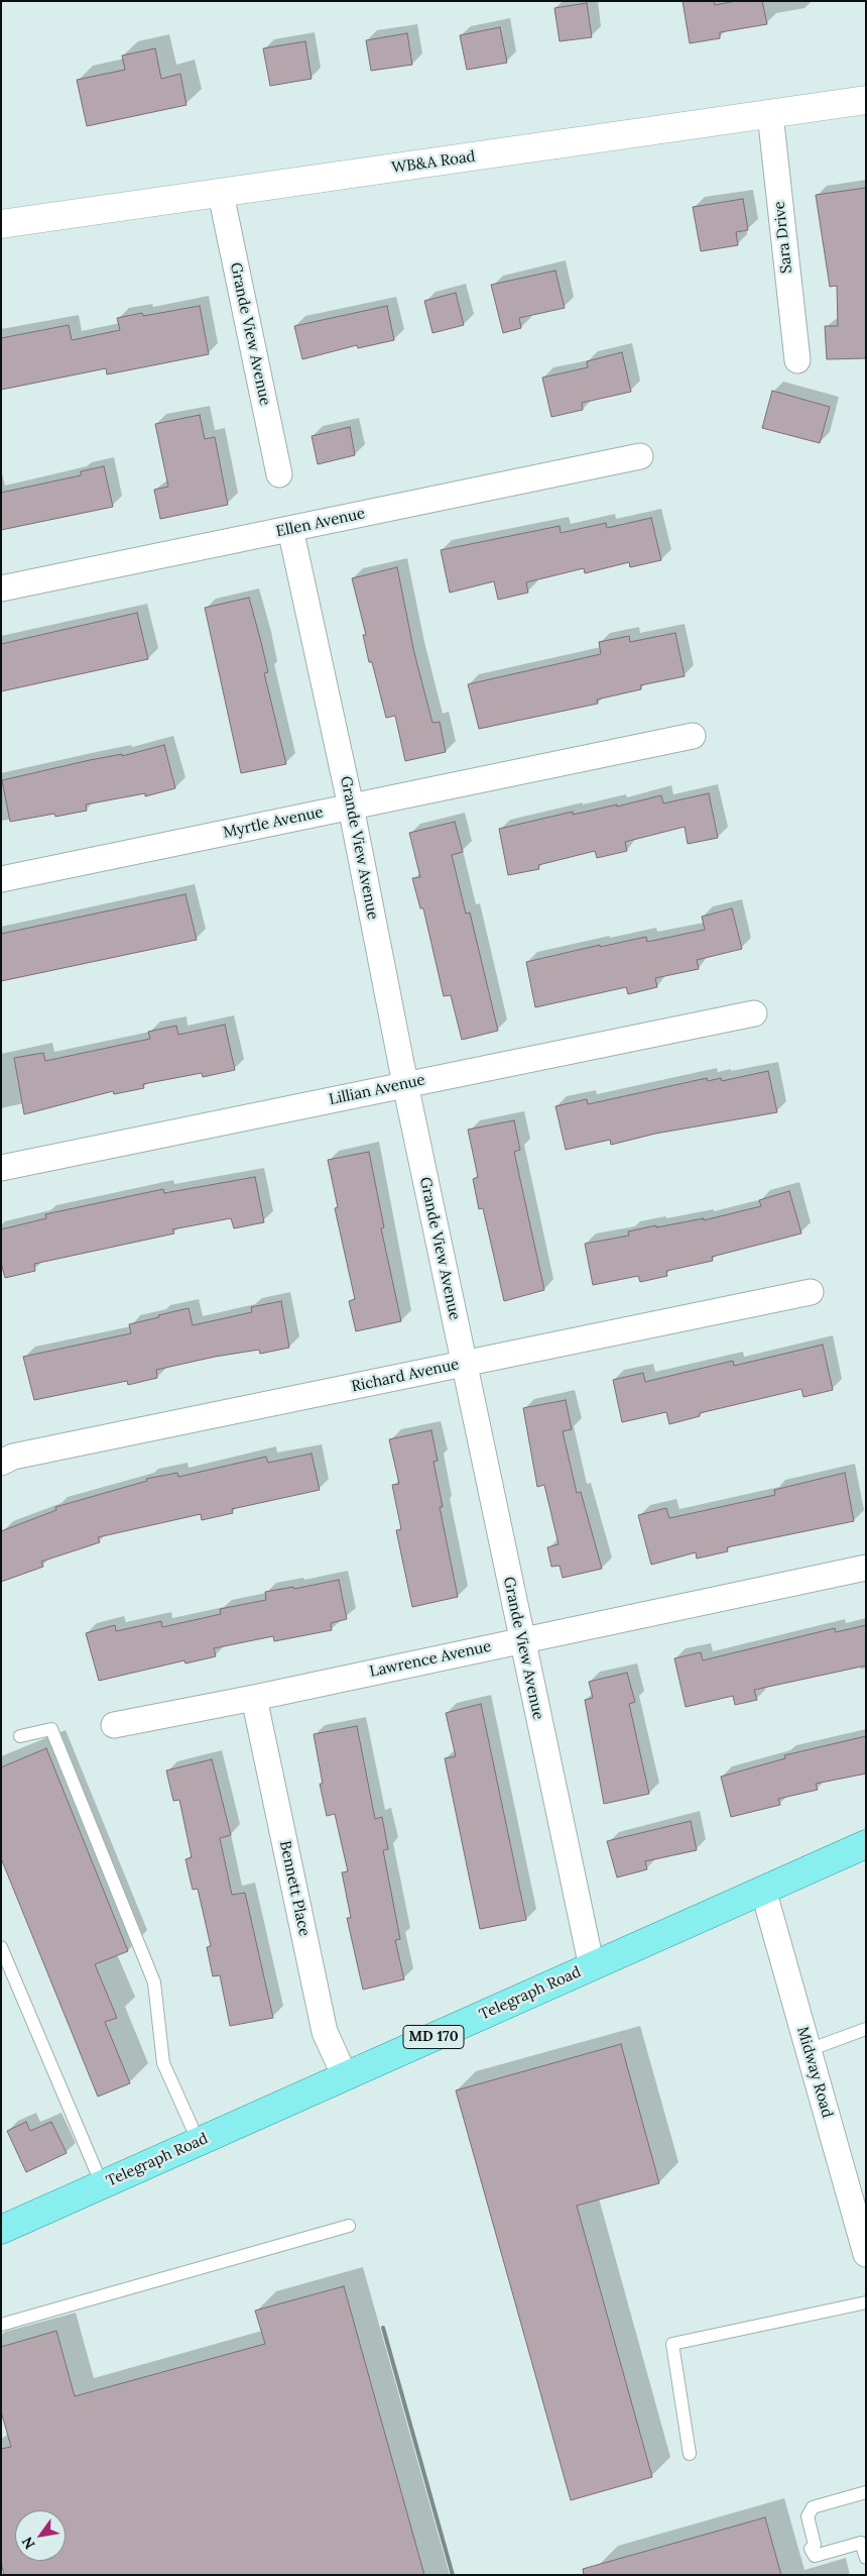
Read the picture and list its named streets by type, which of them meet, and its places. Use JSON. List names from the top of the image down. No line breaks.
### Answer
{"streets":{"main road":["Telegraph Road","MD 170"],"street":["WB&A Road","Sara Drive","Grande View Avenue","Ellen Avenue","Myrtle Avenue","Lillian Avenue","Richard Avenue","Lawrence Avenue","Bennett Place","Midway Road"]},"crossings":[["WB&A Road","Sara Drive"],["WB&A Road","Grande View Avenue"],["Grande View Avenue","Ellen Avenue"],["Grande View Avenue","Myrtle Avenue"],["Grande View Avenue","Lillian Avenue"],["Grande View Avenue","Richard Avenue"],["Grande View Avenue","Lawrence Avenue"],["Grande View Avenue","Telegraph Road"],["Lawrence Avenue","Bennett Place"],["Bennett Place","Telegraph Road"],["Telegraph Road","Midway Road"]],"north":"bottom left"}
